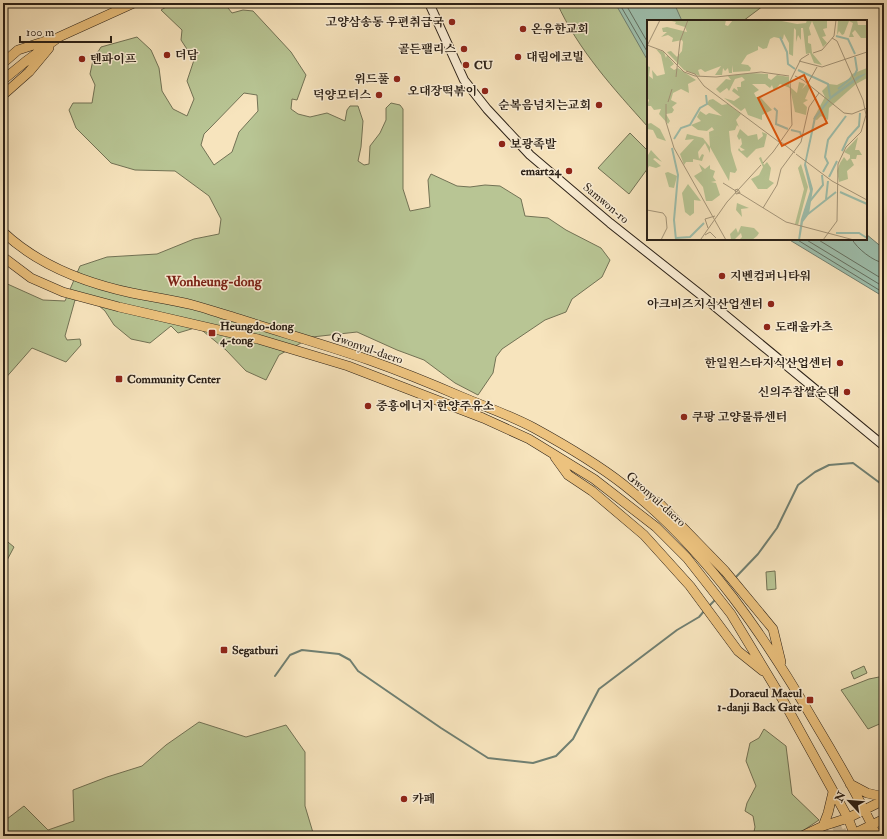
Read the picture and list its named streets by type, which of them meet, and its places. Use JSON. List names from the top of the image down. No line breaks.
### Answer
{"streets":{"main road":["Samwon-ro","Gwonyul-daero"]},"districts":["Wonheung-dong"],"places":{"other":["고양삼송동 우편취급국","온유한교회","골든팰리스","더담","대림에코빌","텐파이프","CU","위드풀","오대장떡볶이","덕양모터스","순복음넘치는교회","보광족발","emart24","지벤컴퍼니타워","아크비즈지식산업센터","도래울카츠","한일윈스타지식산업센터","신의주찹쌀순대","중흥에너지 한양주유소","쿠팡 고양물류센터","카페"],"transit":["Heungdo-dong 4-tong","Community Center","Segatburi","Doraeul Maeul 1-danji Back Gate"]},"scale_bar":"100 m","north":"top left"}
